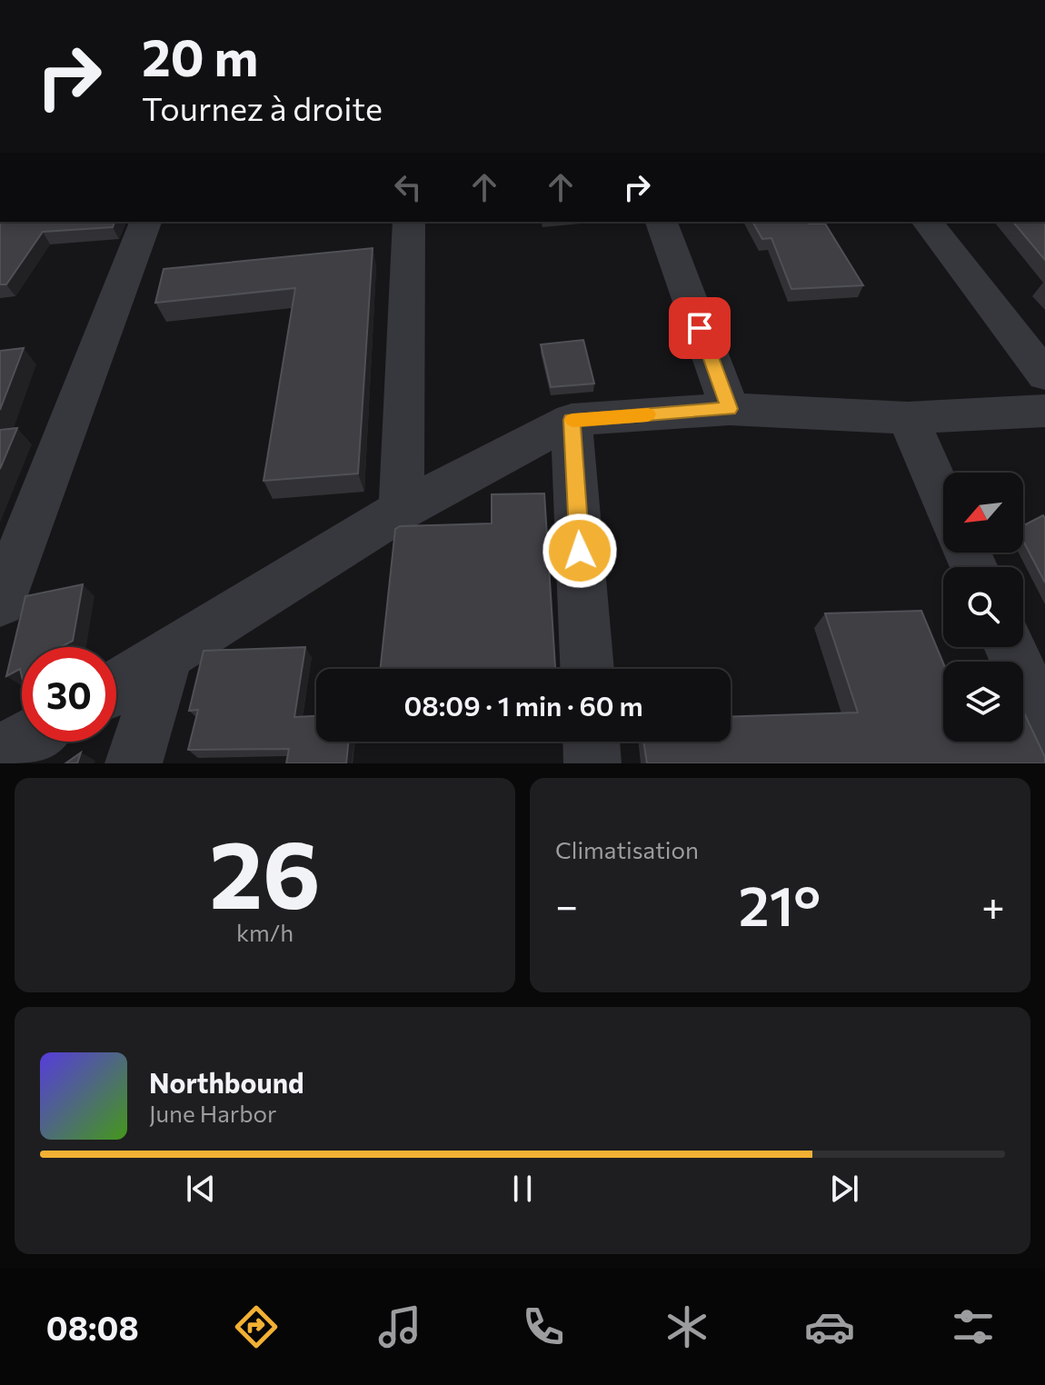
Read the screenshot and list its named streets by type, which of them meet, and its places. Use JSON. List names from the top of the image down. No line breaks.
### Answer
{"north":"bottom left","page":{"turn":["20 m","Tournez à droite"],"limit":"30","trip":"08:09 · 1 min · 60 m","tile":[["26","km/h"],"Climatisation"],"heat":["−","21°","+"],"song":["Northbound","June Harbor"],"tabs":"08:08"}}
